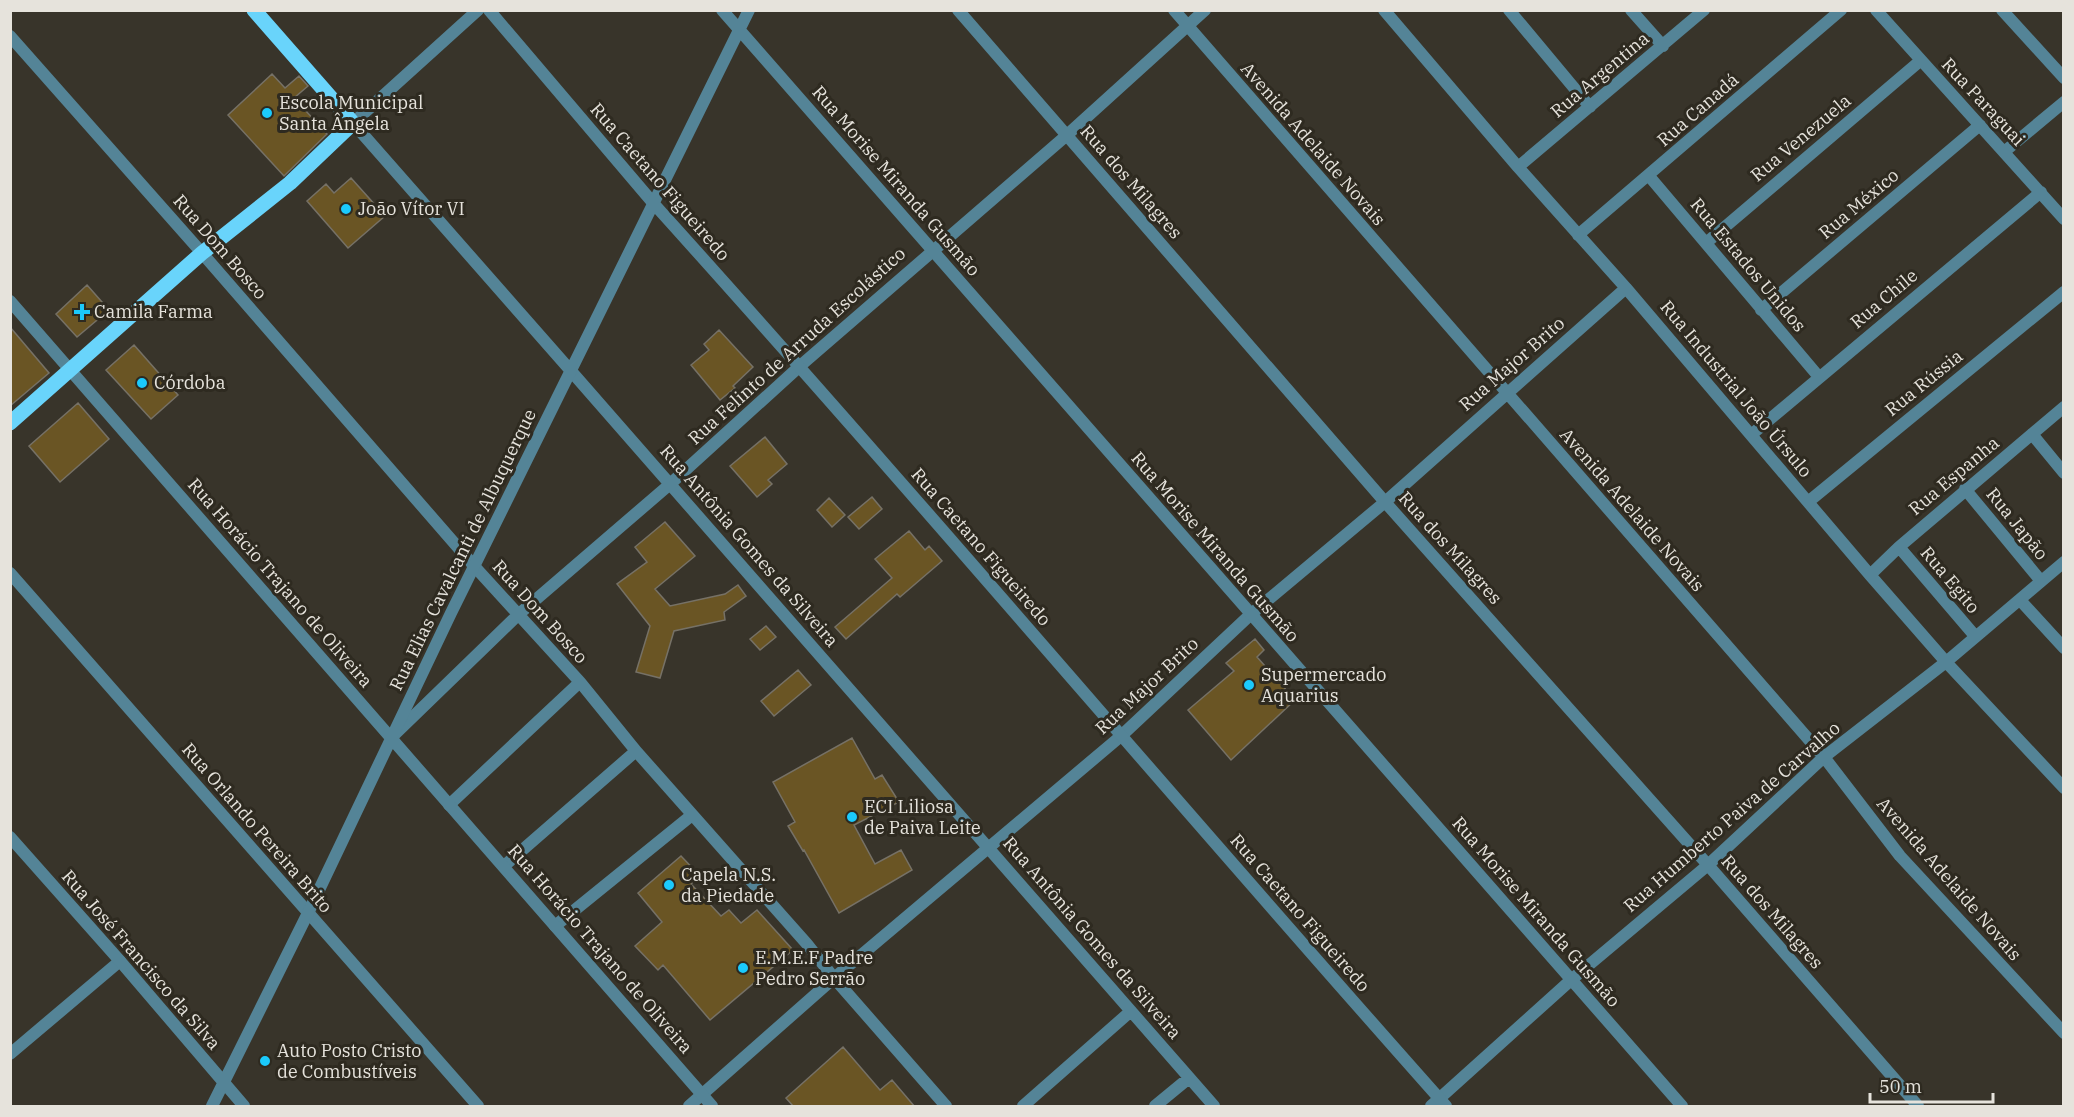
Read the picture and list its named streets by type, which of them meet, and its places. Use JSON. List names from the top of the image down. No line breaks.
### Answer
{"streets":{"main road":["Rua Antônia Gomes da Silveira"],"street":["Rua Argentina","Rua Paraguai","Rua Canadá","Rua Venezuela","Avenida Adelaide Novais","Rua Morise Miranda Gusmão","Rua Caetano Figueiredo","Rua dos Milagres","Rua México","Rua Dom Bosco","Rua Estados Unidos","Rua Chile","Rua Felinto de Arruda Escolástico","Rua Major Brito","Rua Rússia","Rua Industrial João Úrsulo","Rua Espanha","Rua Japão","Rua Elias Cavalcanti de Albuquerque","Rua Egito","Rua Horácio Trajano de Oliveira","Rua Humberto Paiva de Carvalho","Rua Orlando Pereira Brito","Rua José Francisco da Silva"]},"crossings":[["Rua Argentina","Rua Industrial João Úrsulo"],["Rua Paraguai","Rua Venezuela"],["Rua Paraguai","Rua México"],["Rua Paraguai","Rua Chile"],["Rua Canadá","Rua Estados Unidos"],["Rua Canadá","Rua Industrial João Úrsulo"],["Rua Venezuela","Rua Estados Unidos"],["Avenida Adelaide Novais","Rua Felinto de Arruda Escolástico"],["Avenida Adelaide Novais","Rua Major Brito"],["Avenida Adelaide Novais","Rua Humberto Paiva de Carvalho"],["Rua Morise Miranda Gusmão","Rua Felinto de Arruda Escolástico"],["Rua Morise Miranda Gusmão","Rua Major Brito"],["Rua Morise Miranda Gusmão","Rua Elias Cavalcanti de Albuquerque"],["Rua Morise Miranda Gusmão","Rua Humberto Paiva de Carvalho"],["Rua Caetano Figueiredo","Rua Felinto de Arruda Escolástico"],["Rua Caetano Figueiredo","Rua Major Brito"],["Rua Caetano Figueiredo","Rua Elias Cavalcanti de Albuquerque"],["Rua Caetano Figueiredo","Rua Humberto Paiva de Carvalho"],["Rua dos Milagres","Rua Felinto de Arruda Escolástico"],["Rua dos Milagres","Rua Major Brito"],["Rua dos Milagres","Rua Humberto Paiva de Carvalho"],["Rua México","Rua Estados Unidos"],["Rua Dom Bosco","Rua Felinto de Arruda Escolástico"],["Rua Dom Bosco","Rua Major Brito"],["Rua Dom Bosco","Rua Elias Cavalcanti de Albuquerque"],["Rua Estados Unidos","Rua Chile"],["Rua Chile","Rua Industrial João Úrsulo"],["Rua Felinto de Arruda Escolástico","Rua Antônia Gomes da Silveira"],["Rua Felinto de Arruda Escolástico","Rua Elias Cavalcanti de Albuquerque"],["Rua Felinto de Arruda Escolástico","Rua Horácio Trajano de Oliveira"],["Rua Major Brito","Rua Industrial João Úrsulo"],["Rua Major Brito","Rua Antônia Gomes da Silveira"],["Rua Major Brito","Rua Horácio Trajano de Oliveira"],["Rua Rússia","Rua Industrial João Úrsulo"],["Rua Industrial João Úrsulo","Rua Espanha"],["Rua Industrial João Úrsulo","Rua Humberto Paiva de Carvalho"],["Rua Espanha","Rua Japão"],["Rua Espanha","Rua Egito"],["Rua Japão","Rua Humberto Paiva de Carvalho"],["Rua Antônia Gomes da Silveira","Rua Elias Cavalcanti de Albuquerque"],["Rua Elias Cavalcanti de Albuquerque","Rua Horácio Trajano de Oliveira"],["Rua Elias Cavalcanti de Albuquerque","Rua Orlando Pereira Brito"],["Rua Elias Cavalcanti de Albuquerque","Rua José Francisco da Silva"],["Rua Egito","Rua Humberto Paiva de Carvalho"]],"places":{"other":["Escola Municipal Santa Ângela","João Vítor VI","Córdoba","Supermercado Aquarius","ECI Liliosa de Paiva Leite","Capela N.S. da Piedade","E.M.E.F Padre Pedro Serrão","Auto Posto Cristo de Combustíveis"],"health":["Camila Farma"]},"scale_bar":"50 m"}
